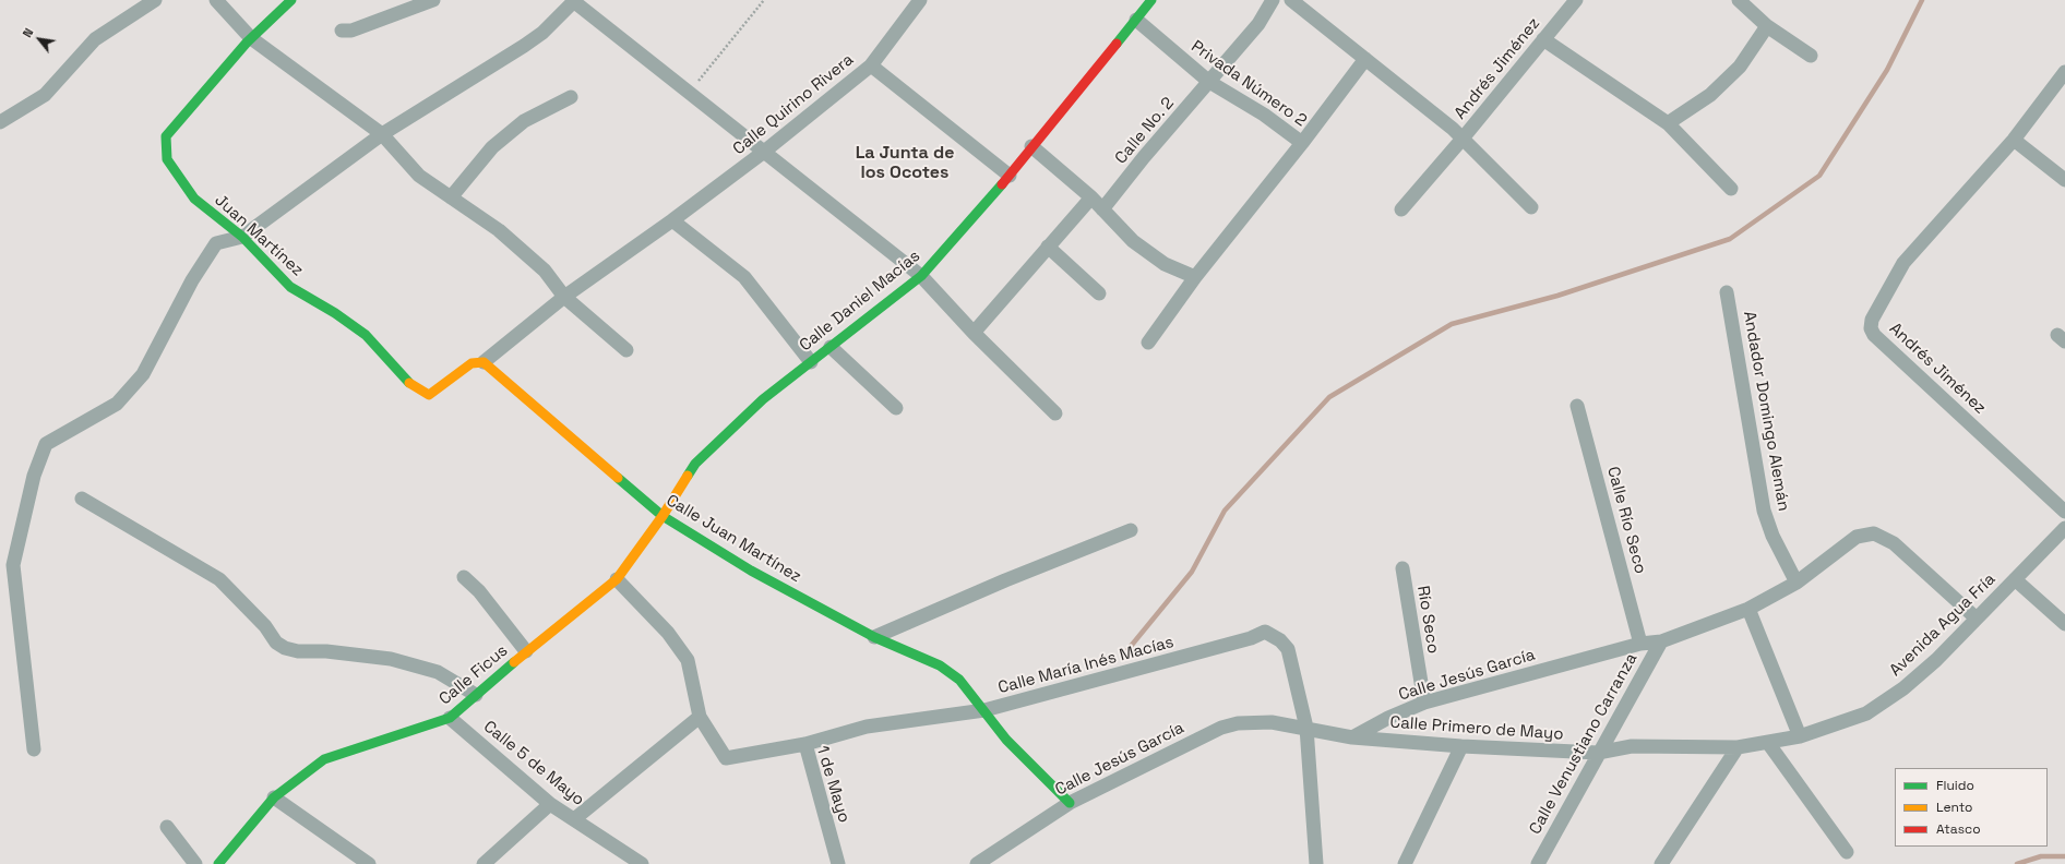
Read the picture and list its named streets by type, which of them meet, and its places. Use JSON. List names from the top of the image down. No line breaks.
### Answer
{"streets":{"street":["Andrés Jiménez","Privada Número 2","Calle Quirino Rivera","Calle No. 2","Juan Martínez","Calle Daniel Macías","Andador Domingo Alemán","Calle Río Seco","Calle Juan Martínez","Río Seco","Avenida Agua Fría","Calle María Inés Macías","Calle Ficus","Calle Jesús García","Calle Primero de Mayo","Calle Venustiano Carranza","Calle 5 de Mayo","1 de Mayo"]},"crossings":[["Privada Número 2","Calle No. 2"],["Privada Número 2","Calle Daniel Macías"],["Calle Quirino Rivera","Juan Martínez"],["Calle Quirino Rivera","Calle Juan Martínez"],["Juan Martínez","Calle Juan Martínez"],["Calle Daniel Macías","Calle Juan Martínez"],["Calle Daniel Macías","Calle Ficus"],["Andador Domingo Alemán","Calle Jesús García"],["Calle Río Seco","Calle Jesús García"],["Calle Juan Martínez","Calle María Inés Macías"],["Calle Juan Martínez","Calle Ficus"],["Río Seco","Calle Jesús García"],["Avenida Agua Fría","Calle Jesús García"],["Avenida Agua Fría","Calle Primero de Mayo"],["Avenida Agua Fría","Calle Venustiano Carranza"],["Calle María Inés Macías","Calle Jesús García"],["Calle María Inés Macías","1 de Mayo"],["Calle Ficus","Calle 5 de Mayo"],["Calle Ficus","1 de Mayo"],["Calle Jesús García","Calle Primero de Mayo"],["Calle Jesús García","Calle Venustiano Carranza"],["Calle Primero de Mayo","Calle Venustiano Carranza"]],"districts":["La Junta de los Ocotes"],"legend":["Fluido","Lento","Atasco"],"north":"top left"}
